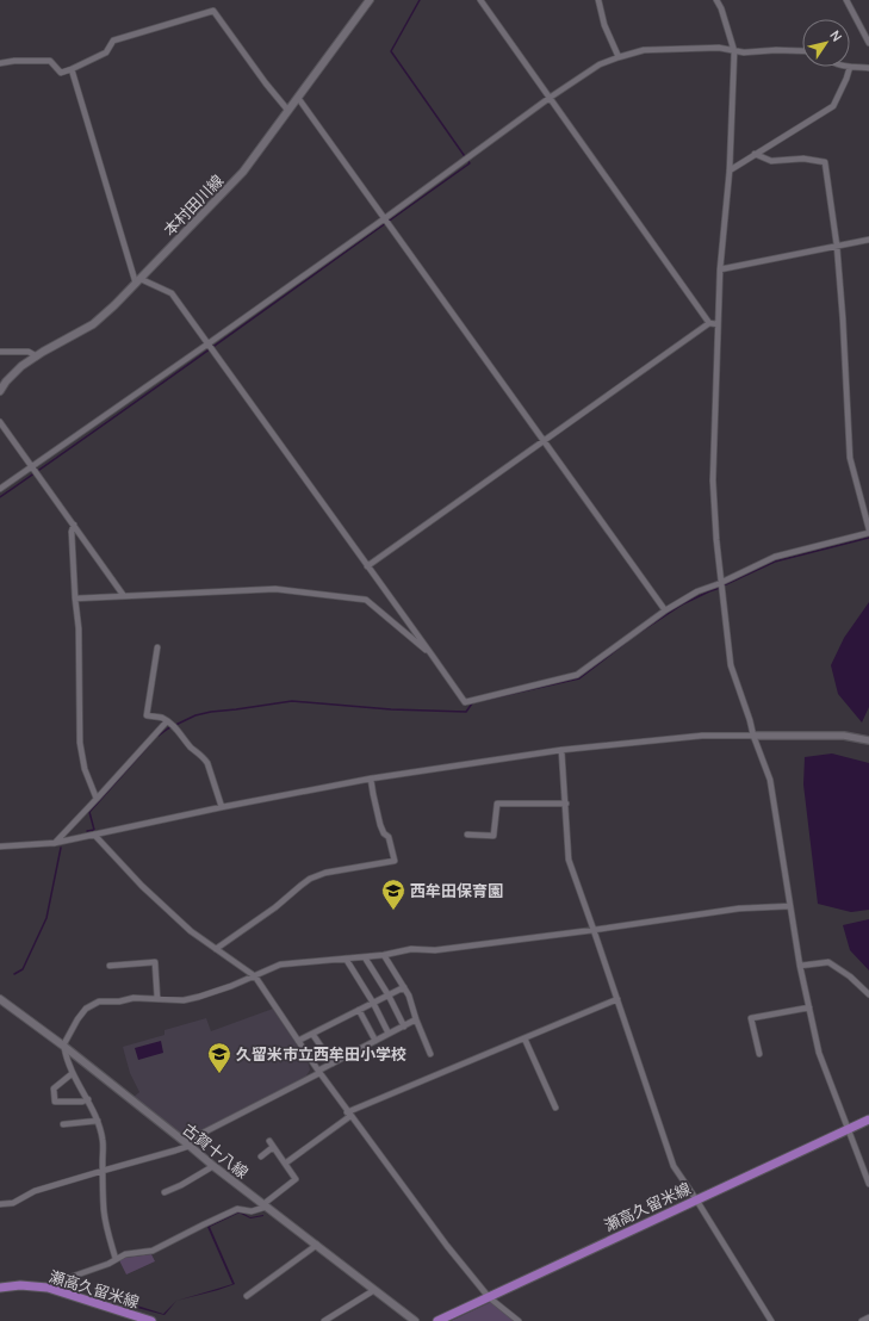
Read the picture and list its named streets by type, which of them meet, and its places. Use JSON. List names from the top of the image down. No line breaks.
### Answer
{"streets":{"main road":["本村田川線","古賀十八線","瀬高久留米線"]},"places":{"school or university":["西牟田保育園","久留米市立西牟田小学校"]},"north":"top right"}
